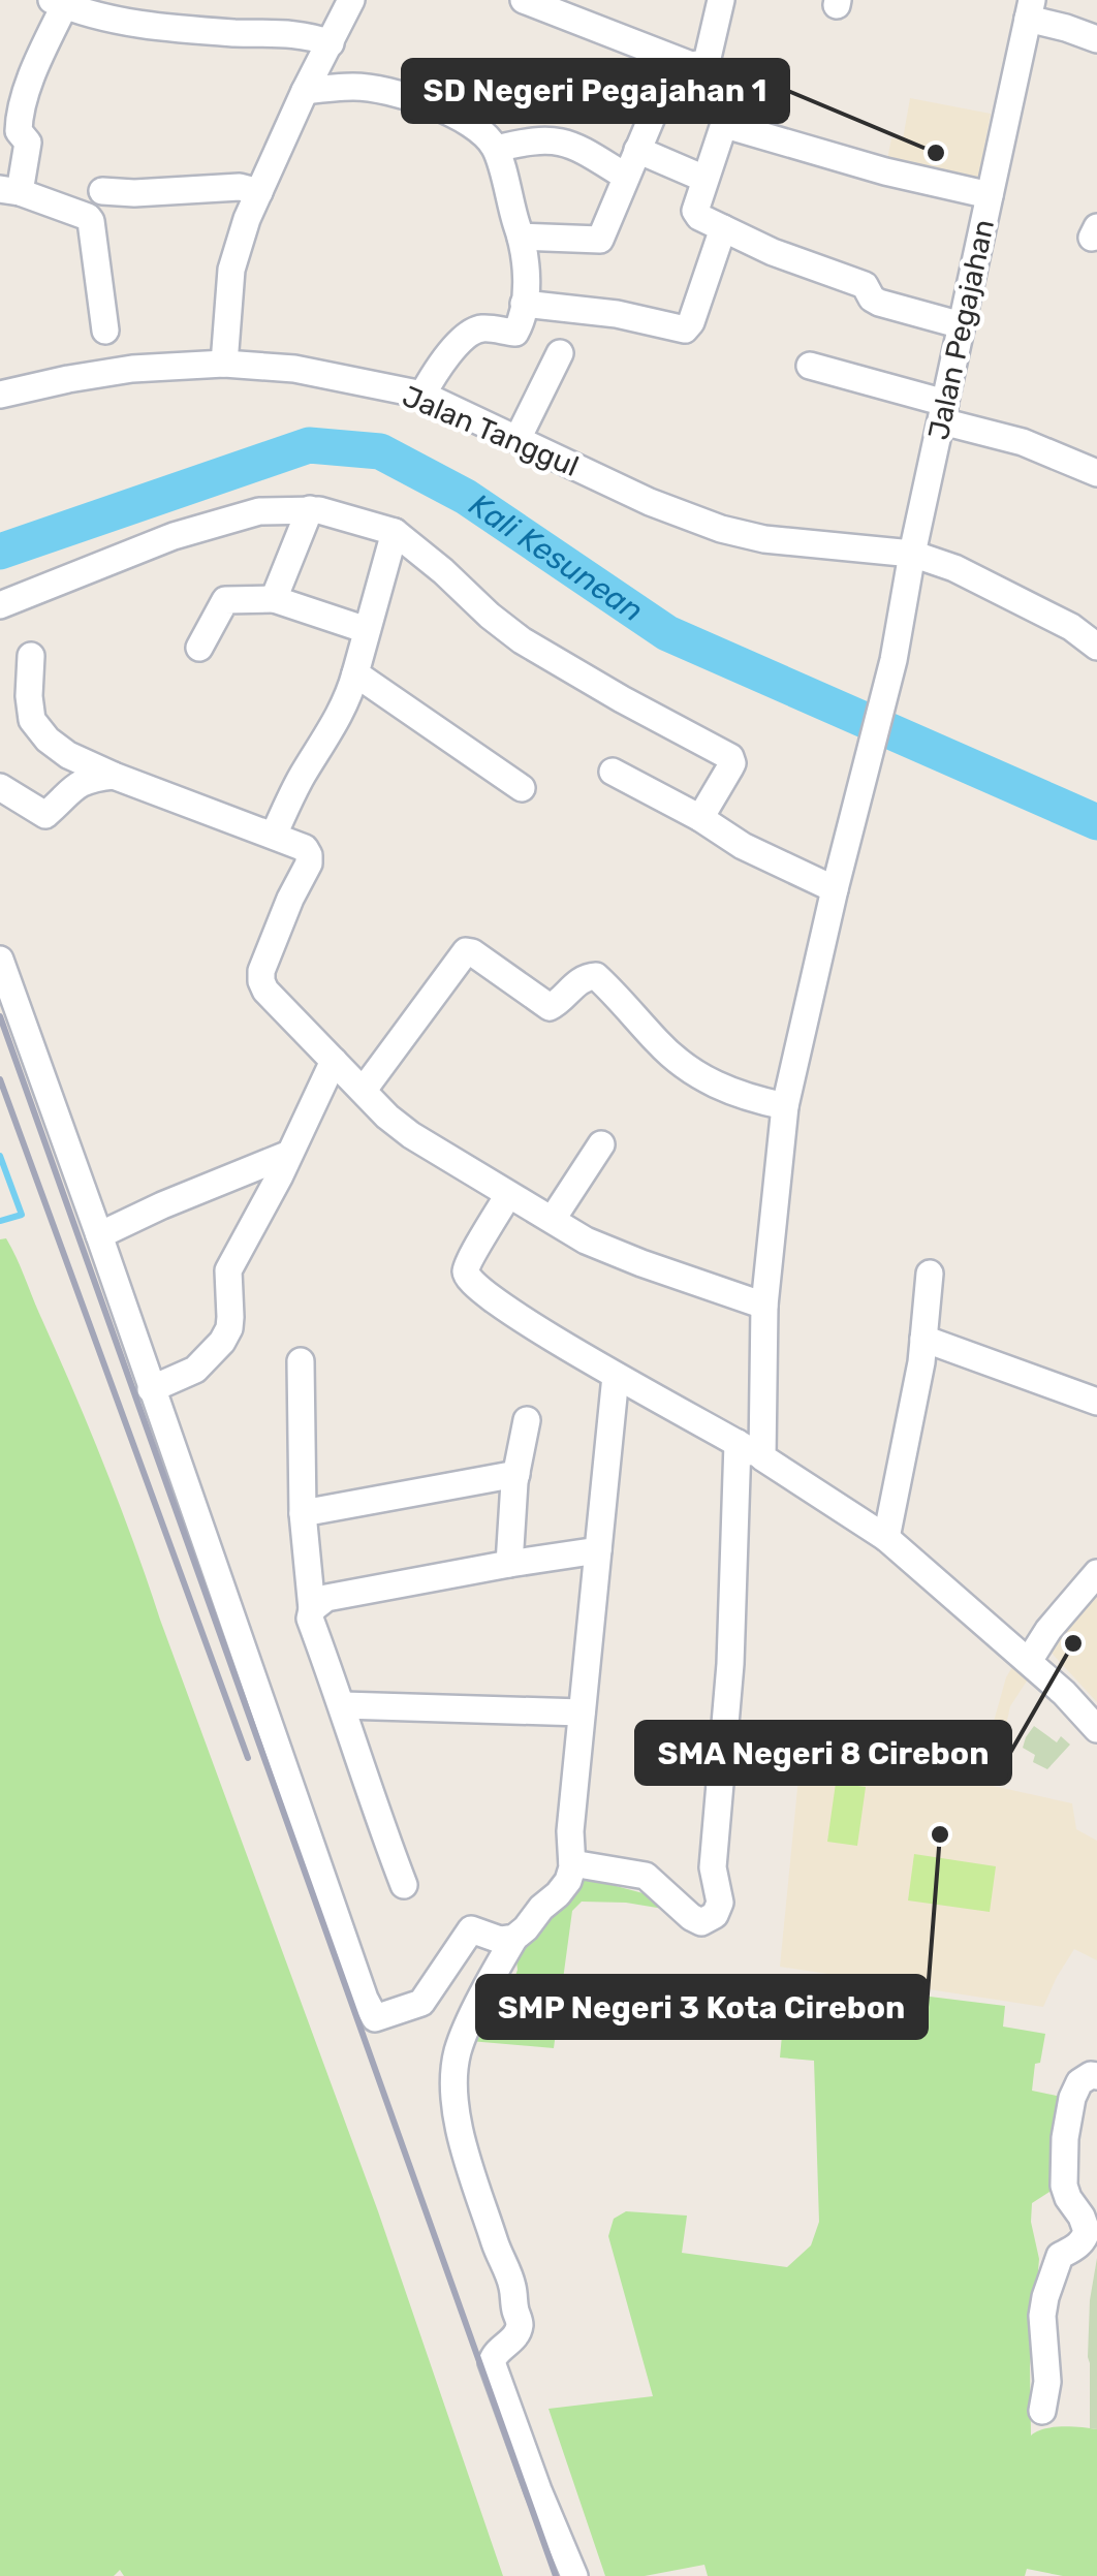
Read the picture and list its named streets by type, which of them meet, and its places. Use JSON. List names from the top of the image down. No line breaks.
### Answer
{"streets":{"street":["Jalan Pegajahan","Jalan Tanggul"]},"crossings":[["Jalan Pegajahan","Jalan Tanggul"]],"water":["Kali Kesunean"],"places":["SD Negeri Pegajahan 1","SMA Negeri 8 Cirebon","SMP Negeri 3 Kota Cirebon"]}
